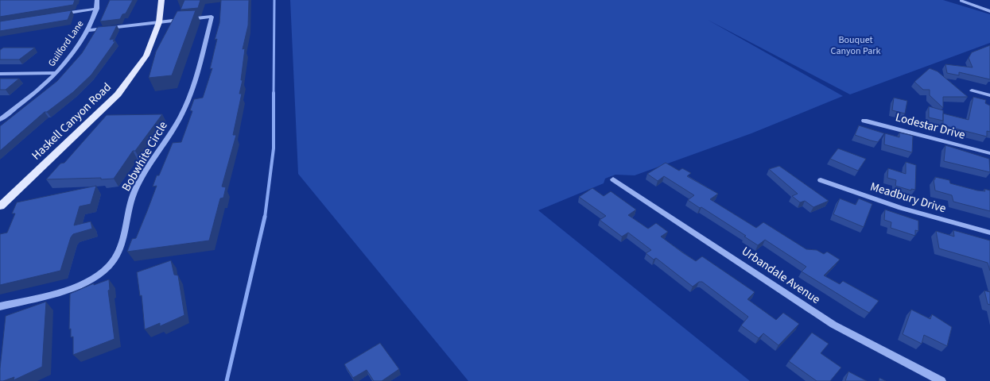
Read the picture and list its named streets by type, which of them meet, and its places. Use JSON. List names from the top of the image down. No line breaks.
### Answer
{"streets":{"main road":["Haskell Canyon Road"],"street":["Guilford Lane","Lodestar Drive","Bobwhite Circle","Meadbury Drive","Urbandale Avenue"]},"crossings":[["Haskell Canyon Road","Bobwhite Circle"]],"parks":["Bouquet Canyon Park"]}
